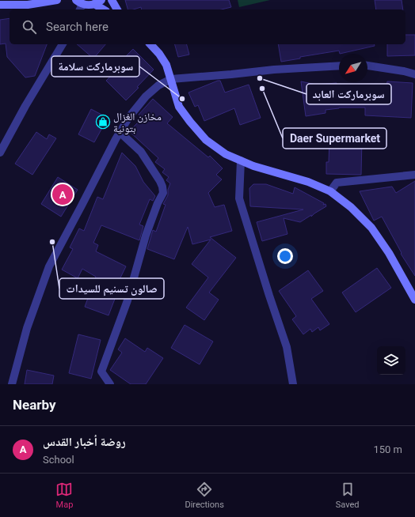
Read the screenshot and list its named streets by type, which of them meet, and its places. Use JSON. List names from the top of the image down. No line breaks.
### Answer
{"places":{"other":["سوبرماركت العابد","Daer Supermarket","سوبرماركت سلامة","صالون تسنيم للسيدات"],"shop":["مخازن الغزال بتونية"]},"north":"bottom left","page":{"search":"Search here","pins":"A","heading":"Nearby","list":[{"mark":"A","name":"روضة أخبار القدس","note":"School","value":"150 m"}],"nav":["Map","Directions","Saved"]}}
